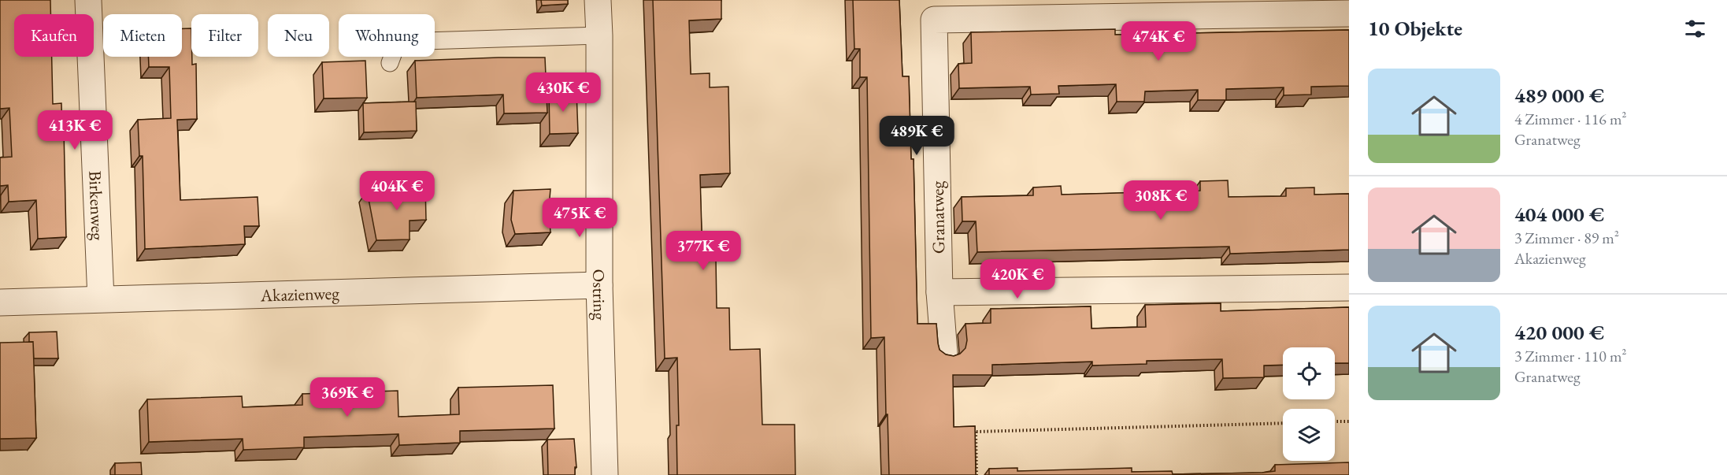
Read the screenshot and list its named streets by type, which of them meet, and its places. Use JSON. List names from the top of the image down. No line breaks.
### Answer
{"streets":{"street":["Birkenweg","Granatweg","Akazienweg","Ostring"]},"crossings":[["Birkenweg","Akazienweg"],["Akazienweg","Ostring"]],"page":{"heading":"10 Objekte","chip":["Kaufen","Mieten","Filter","Neu","Wohnung"],"price":["474K €","430K €","413K €","489K €","404K €","308K €","475K €","377K €","420K €","369K €"],"list":[{"name":"489 000 €","note":"4 Zimmer · 116 m² · Granatweg"},{"name":"404 000 €","note":"3 Zimmer · 89 m² · Akazienweg"},{"name":"420 000 €","note":"3 Zimmer · 110 m² · Granatweg"}]}}
